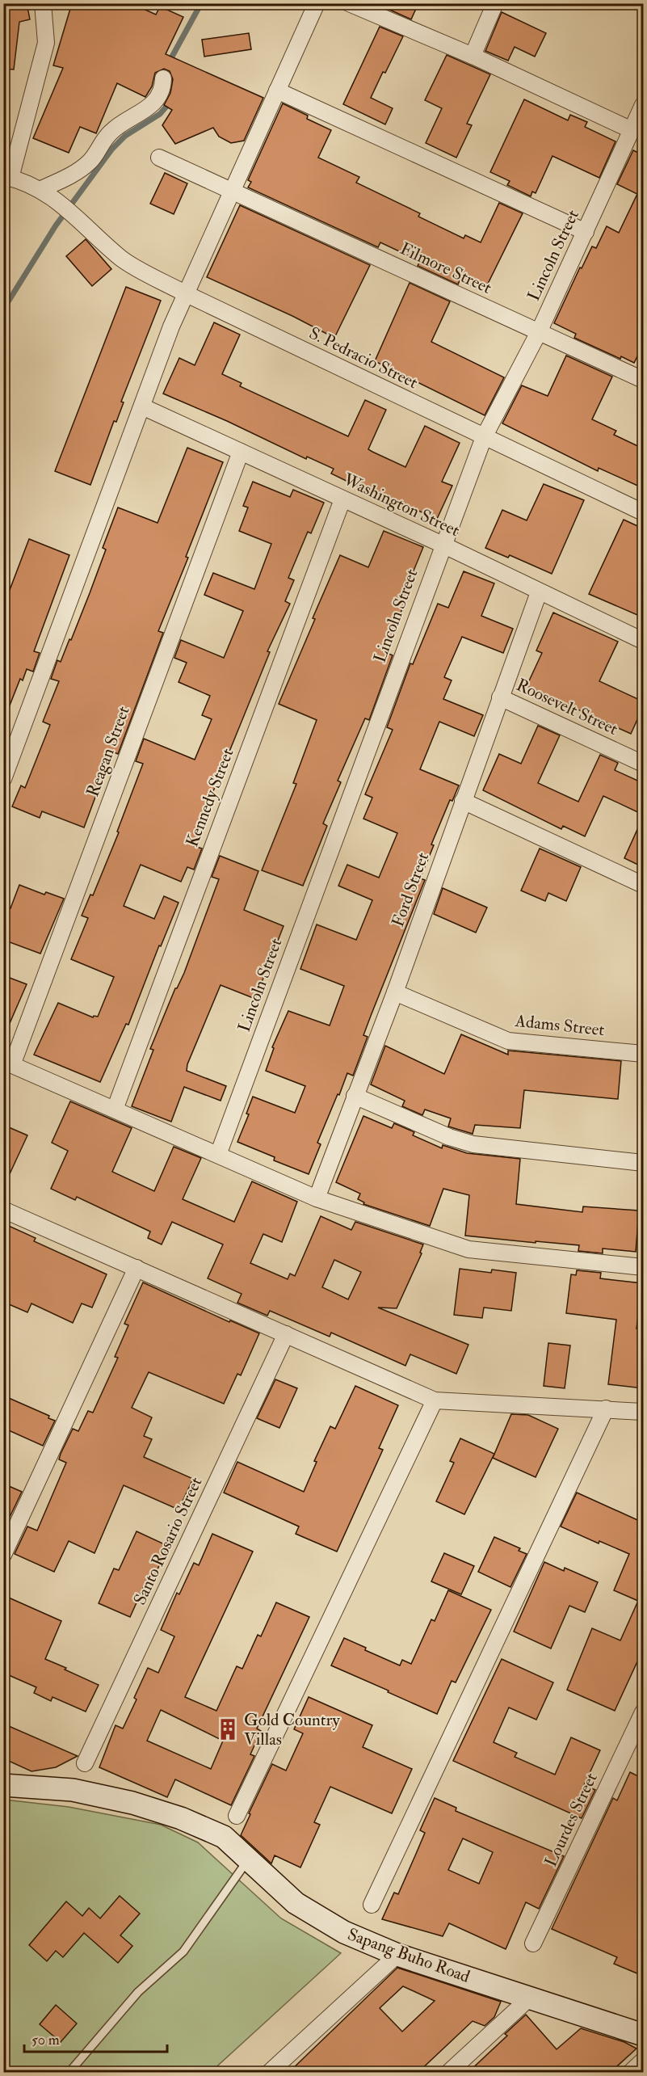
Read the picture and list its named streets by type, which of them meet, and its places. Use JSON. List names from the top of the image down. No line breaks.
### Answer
{"streets":{"street":["Lincoln Street","Filmore Street","S. Pedracio Street","Washington Street","Roosevelt Street","Reagan Street","Kennedy Street","Ford Street","Adams Street","Santo Rosario Street","Lourdes Street","Sapang Buho Road"]},"crossings":[["Lincoln Street","Filmore Street"],["Lincoln Street","S. Pedracio Street"],["Lincoln Street","Washington Street"],["Washington Street","Reagan Street"],["Washington Street","Kennedy Street"],["Washington Street","Ford Street"],["Roosevelt Street","Ford Street"],["Ford Street","Adams Street"]],"places":{"building":["Gold Country Villas"]},"scale_bar":"50 m"}
